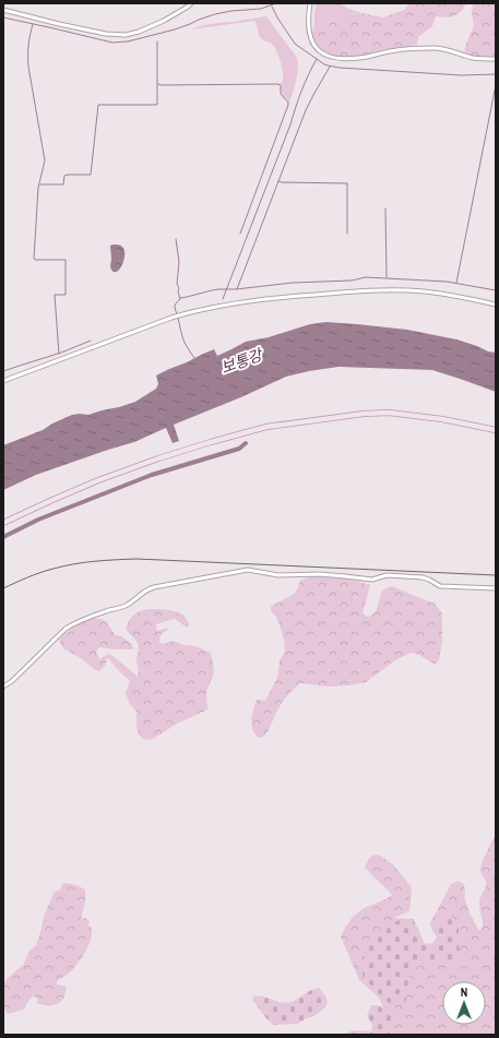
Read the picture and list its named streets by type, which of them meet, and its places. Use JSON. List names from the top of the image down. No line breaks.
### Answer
{"water":["보통강"],"north":"top"}
